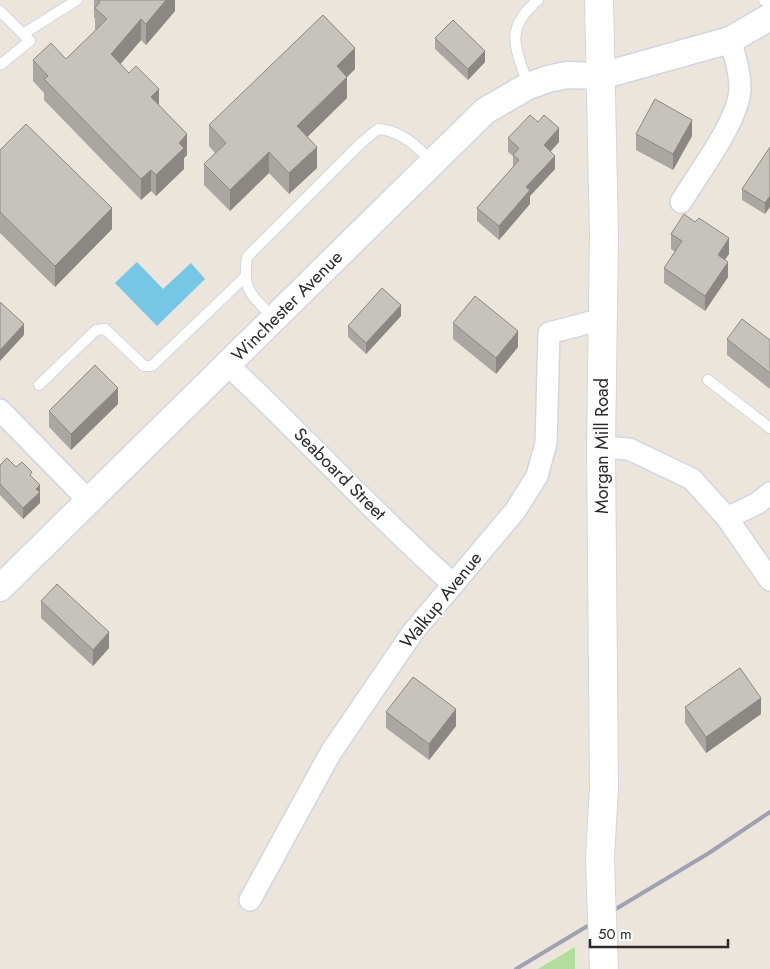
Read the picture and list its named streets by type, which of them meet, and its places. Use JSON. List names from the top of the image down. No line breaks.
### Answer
{"streets":{"main road":["Morgan Mill Road"],"street":["Winchester Avenue","Seaboard Street","Walkup Avenue"]},"crossings":[["Winchester Avenue","Morgan Mill Road"],["Winchester Avenue","Seaboard Street"],["Morgan Mill Road","Walkup Avenue"],["Seaboard Street","Walkup Avenue"]],"scale_bar":"50 m"}
